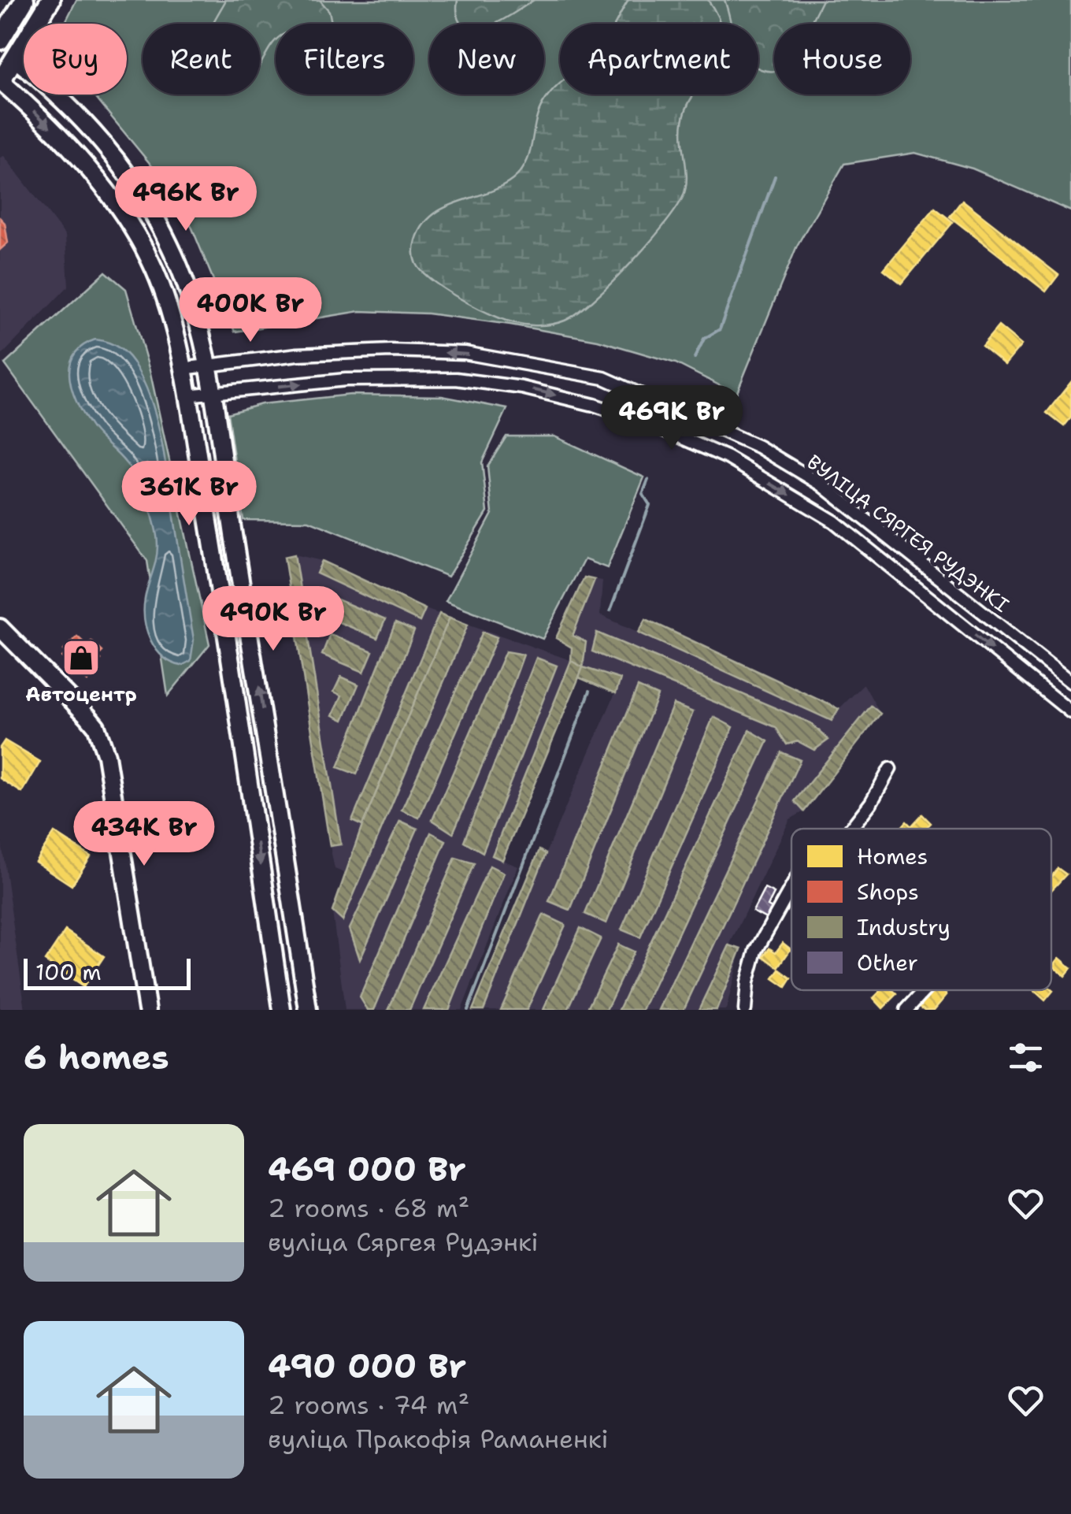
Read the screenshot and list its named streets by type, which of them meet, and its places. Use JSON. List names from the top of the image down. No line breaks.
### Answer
{"streets":{"street":["ВУЛІЦА СЯРГЕЯ РУДЭНКІ"]},"places":{"shop":["Автоцентр"]},"legend":["Homes","Shops","Industry","Other"],"scale_bar":"100 m","page":{"chip":["Buy","Rent","Filters","New","Apartment","House"],"price":["496K Br","400K Br","469K Br","361K Br","490K Br","434K Br"],"scale":"100 m","heading":"6 homes","list":[{"name":"469 000 Br","note":"2 rooms · 68 m² · вуліца Сяргея Рудэнкі"},{"name":"490 000 Br","note":"2 rooms · 74 m² · вуліца Пракофія Раманенкі"}]}}
